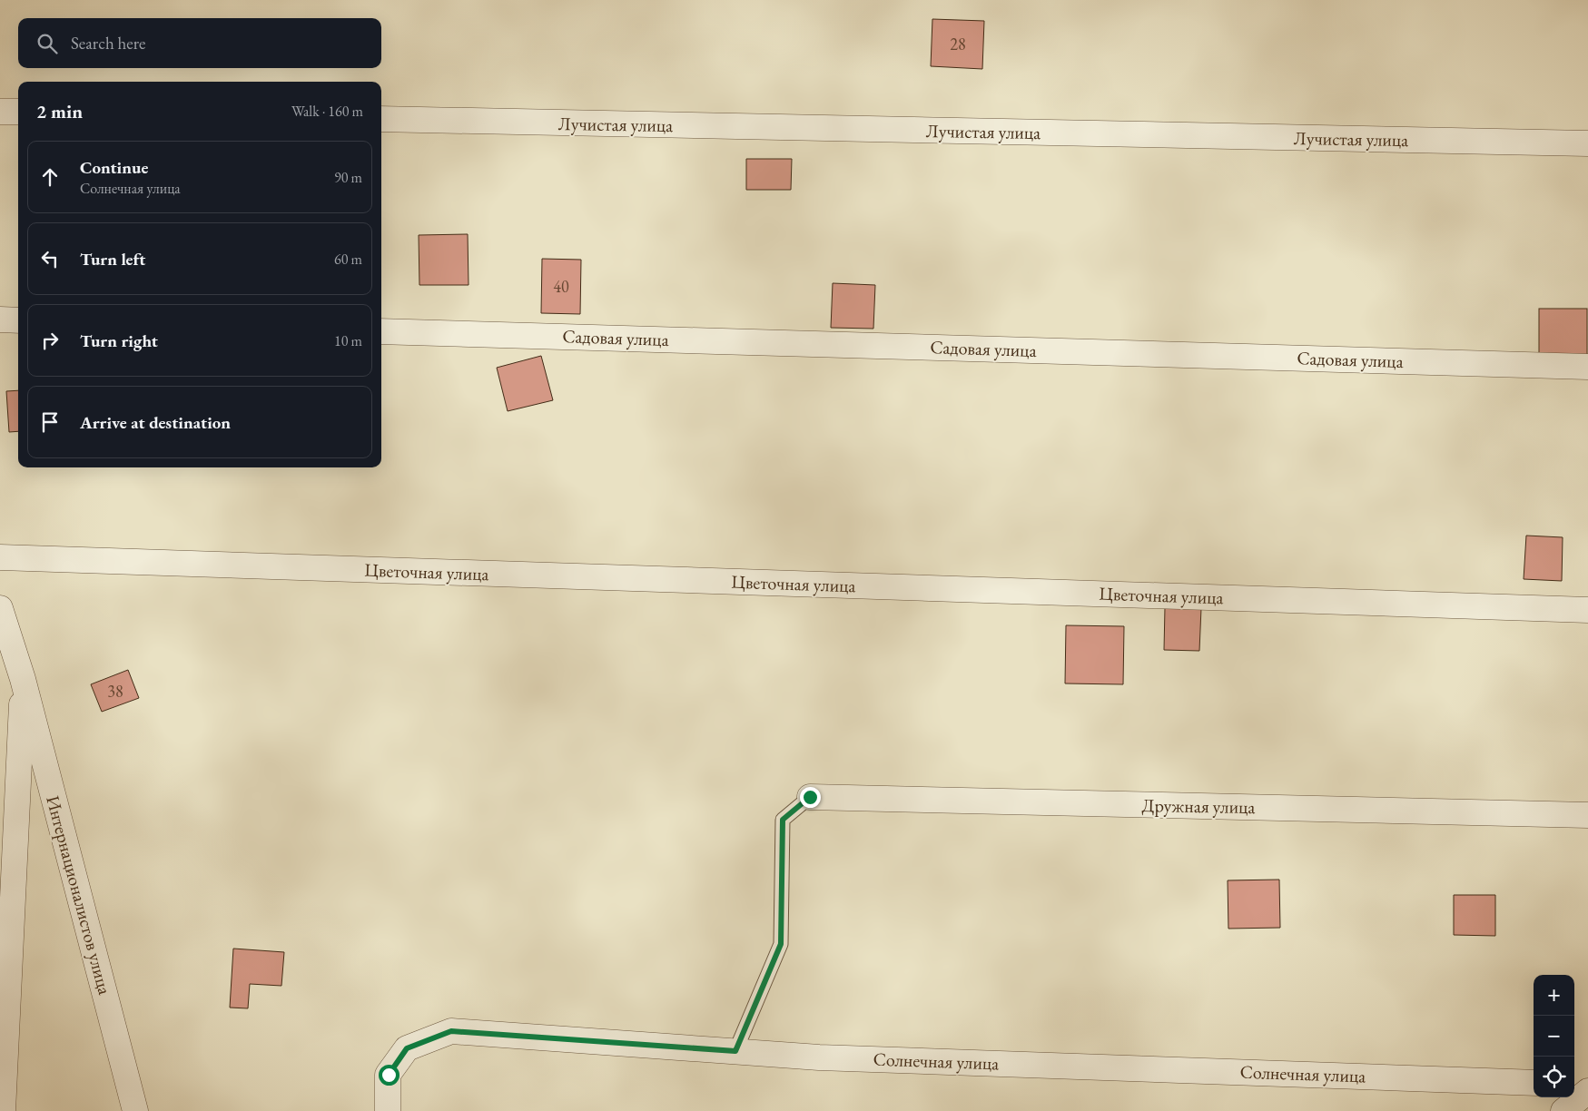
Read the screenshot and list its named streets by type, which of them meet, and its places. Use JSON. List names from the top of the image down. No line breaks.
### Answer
{"streets":{"street":["Лучистая улица","Садовая улица","Цветочная улица","Дружная улица","Интернационалистов улица","Солнечная улица"]},"house_numbers":["28","40","38"],"page":{"search":"Search here","heading":["2 min","Walk · 160 m"],"list":[["Continue","Солнечная улица","90 m"],["Turn left","60 m"],["Turn right","10 m"],"Arrive at destination"],"map_buttons":["+","−"]}}
